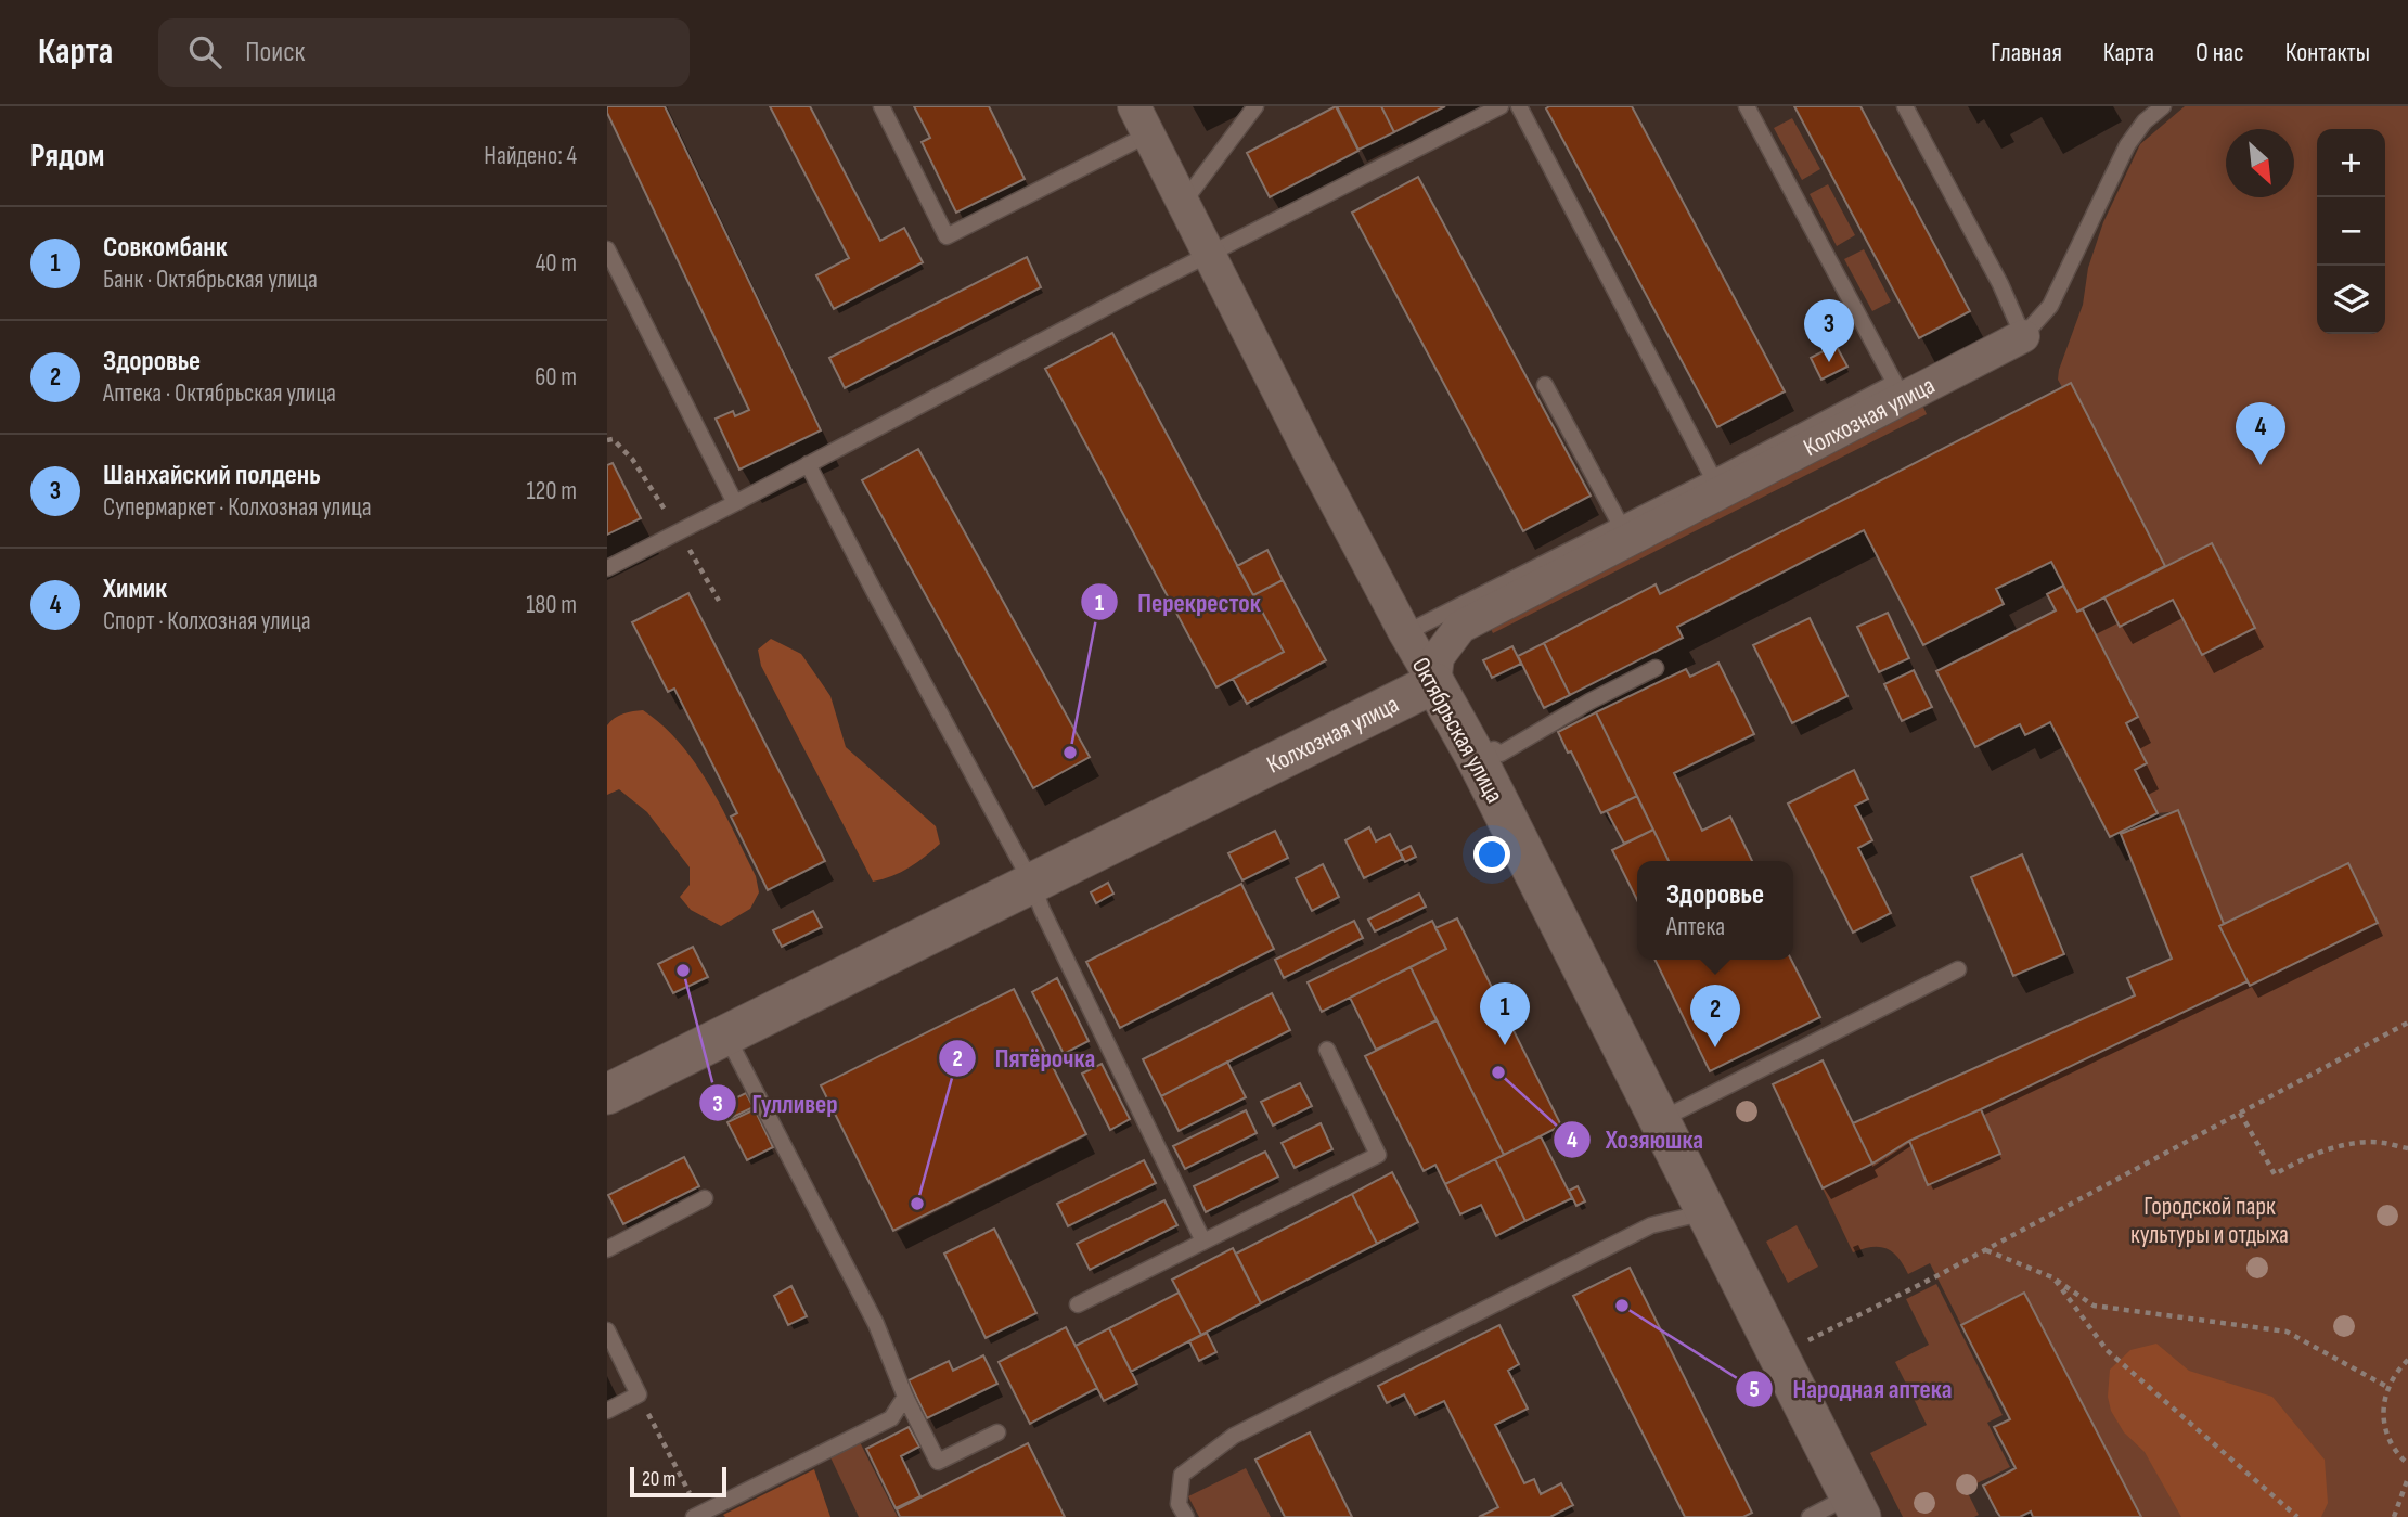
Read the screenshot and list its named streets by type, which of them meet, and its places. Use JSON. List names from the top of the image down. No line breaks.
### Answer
{"streets":{"street":["Колхозная улица","Октябрьская улица"]},"crossings":[["Колхозная улица","Октябрьская улица"]],"parks":["Городской парк культуры и отдыха"],"places":["Перекресток","Гулливер","Хозяюшка","Пятёрочка","Народная аптека"],"scale_bar":"20 m","north":"bottom right","page":{"header":"Карта","search":"Поиск","nav":["Главная","Карта","О нас","Контакты"],"heading":["Рядом","Найдено: 4"],"map_buttons":["+","−"],"list":[{"mark":"1","name":"Совкомбанк","note":"Банк · Октябрьская улица","value":"40 m"},{"mark":"2","name":"Здоровье","note":"Аптека · Октябрьская улица","value":"60 m"},{"mark":"3","name":"Шанхайский полдень","note":"Супермаркет · Колхозная улица","value":"120 m"},{"mark":"4","name":"Химик","note":"Спорт · Колхозная улица","value":"180 m"}],"pins":["3","4","1","2"],"popup":["Здоровье","Аптека"],"scale":"20 m"}}
